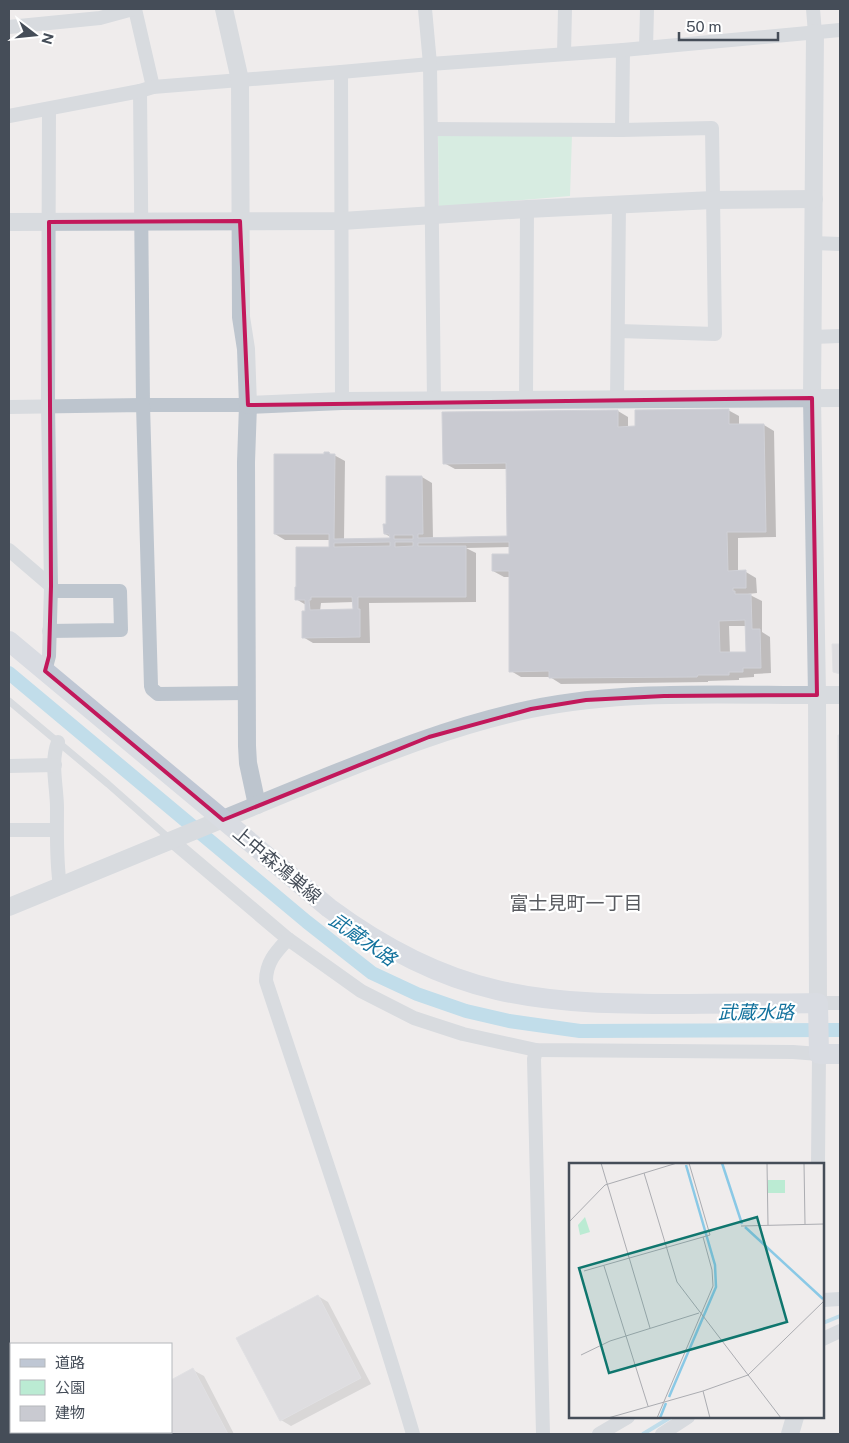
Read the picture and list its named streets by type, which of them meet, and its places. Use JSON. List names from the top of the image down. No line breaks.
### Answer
{"streets":{"main road":["上中森鴻巣線"]},"districts":["富士見町一丁目"],"water":["武蔵水路"],"legend":["道路","公園","建物"],"scale_bar":"50 m","north":"right"}
